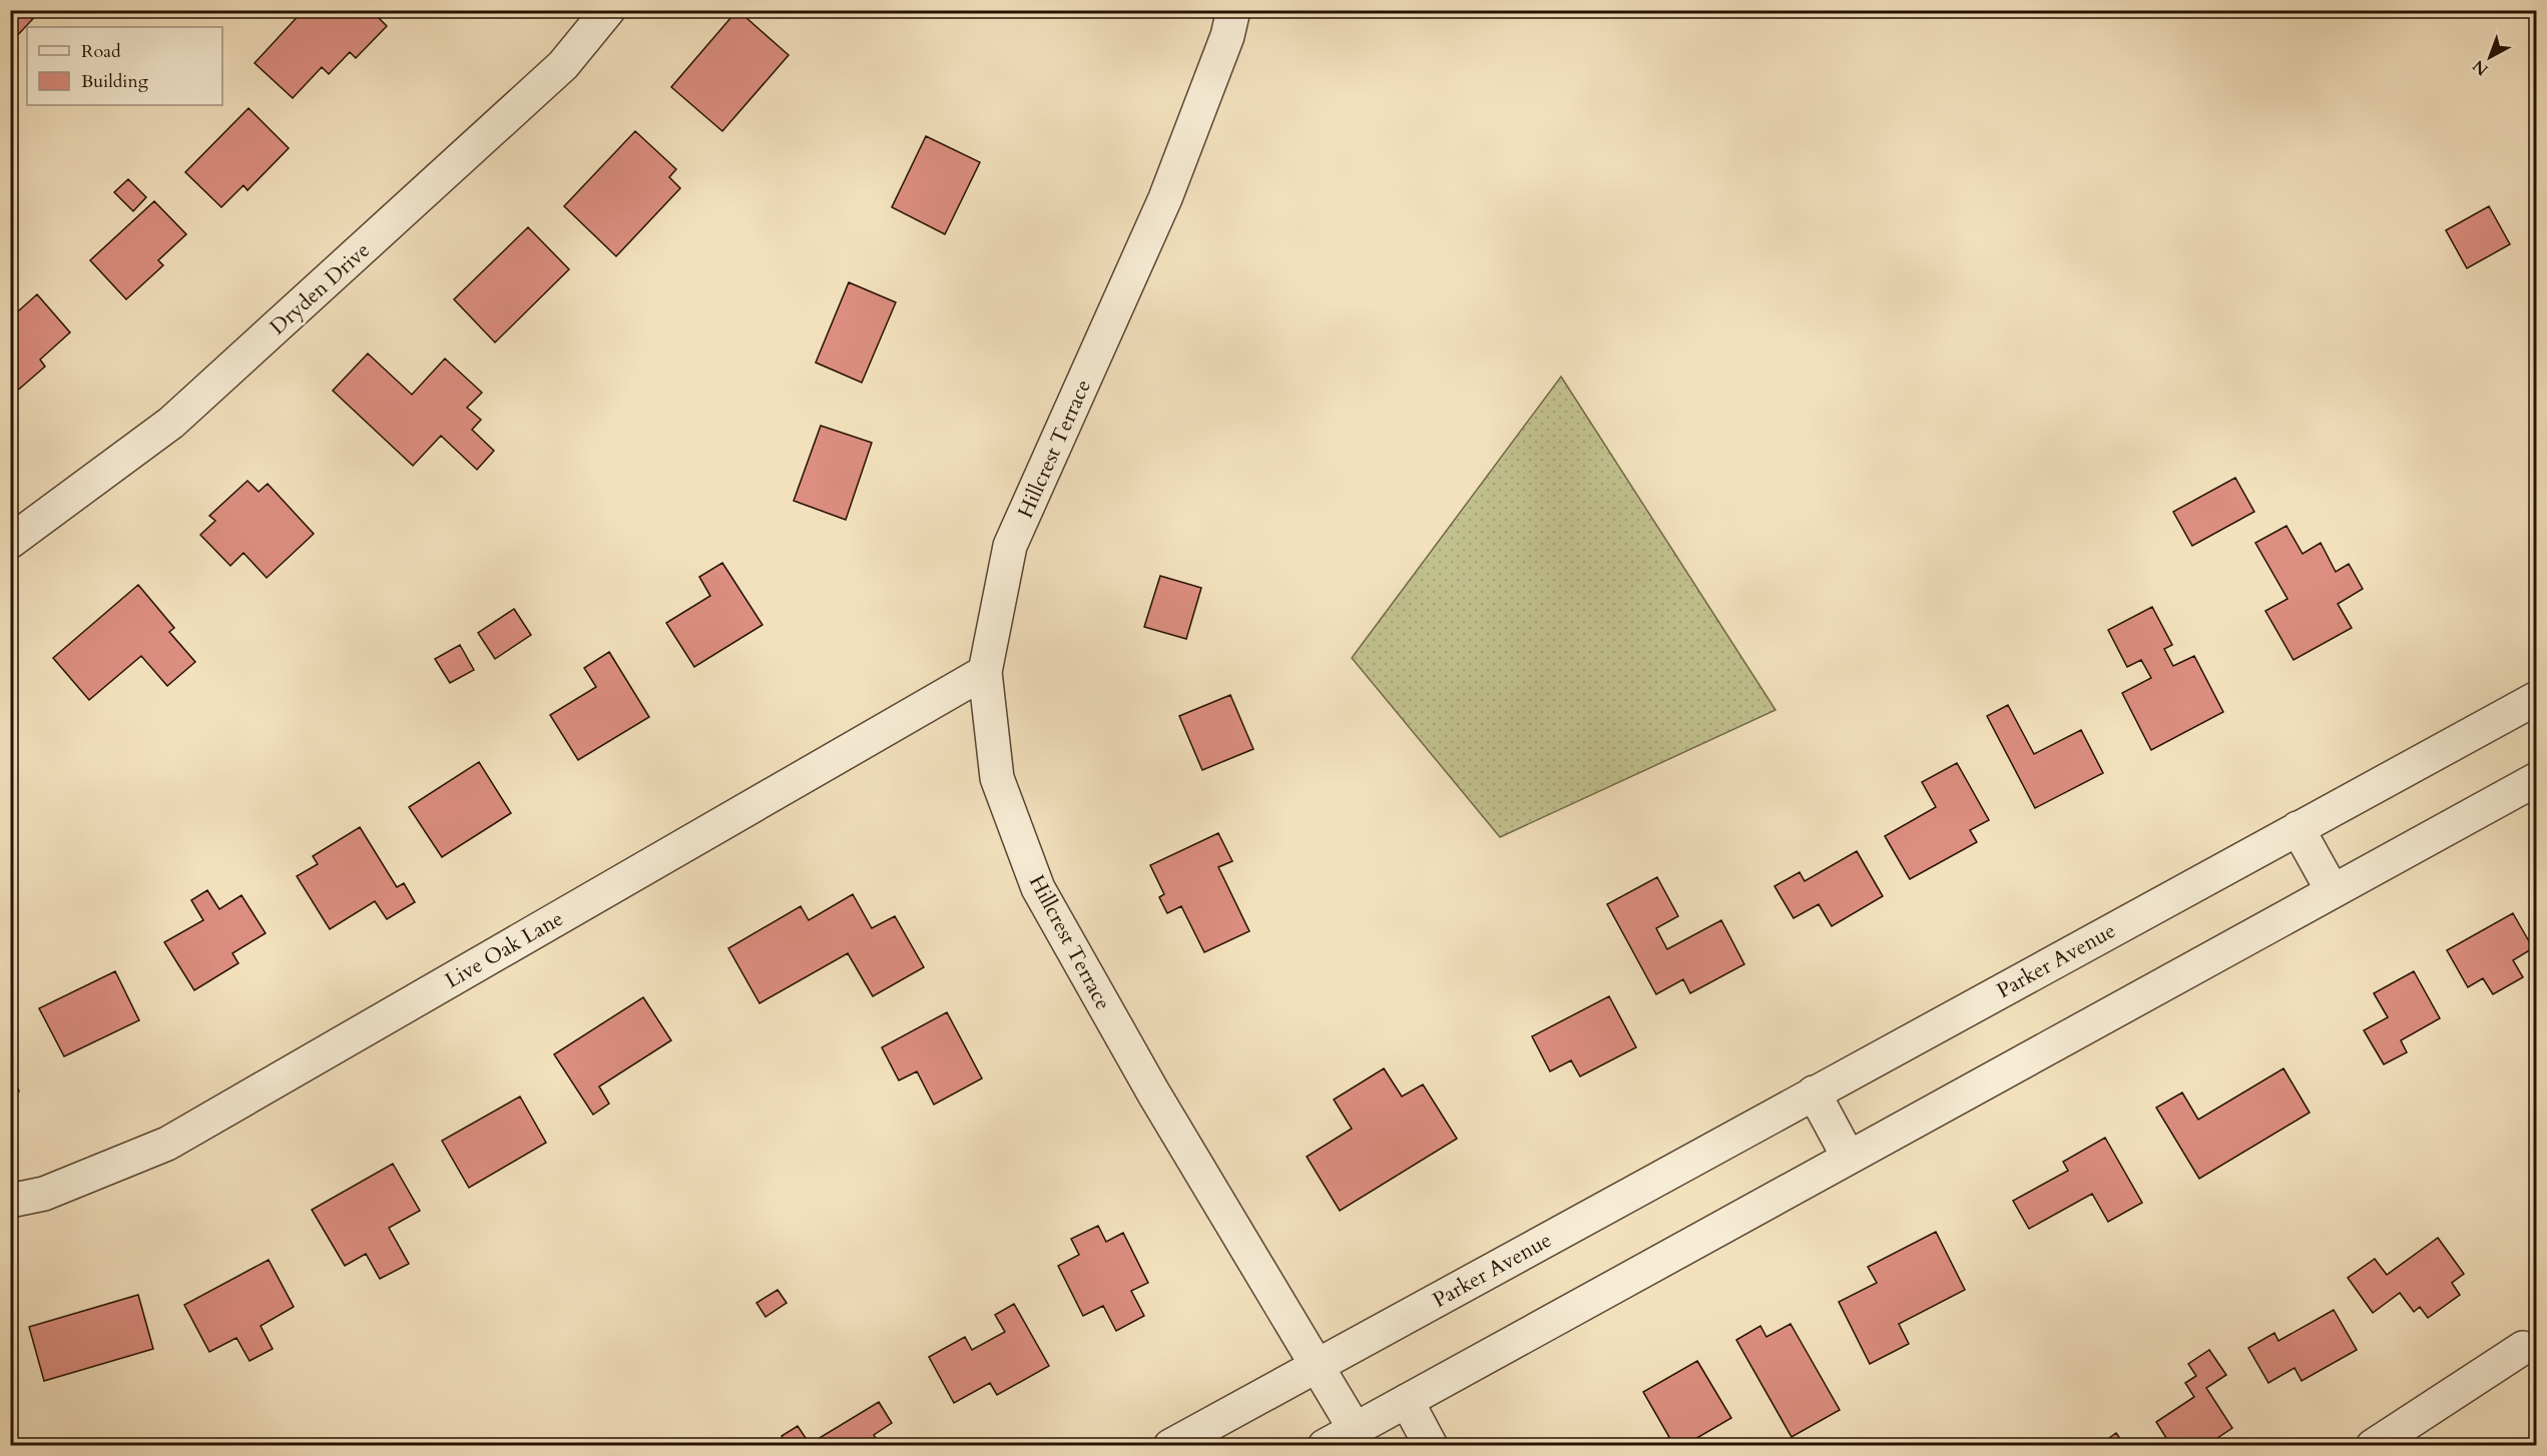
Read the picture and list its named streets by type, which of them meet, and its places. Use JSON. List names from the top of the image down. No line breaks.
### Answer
{"streets":{"street":["Dryden Drive","Hillcrest Terrace","Live Oak Lane","Parker Avenue"]},"crossings":[["Hillcrest Terrace","Live Oak Lane"],["Hillcrest Terrace","Parker Avenue"]],"legend":["Road","Building"],"north":"bottom left"}
